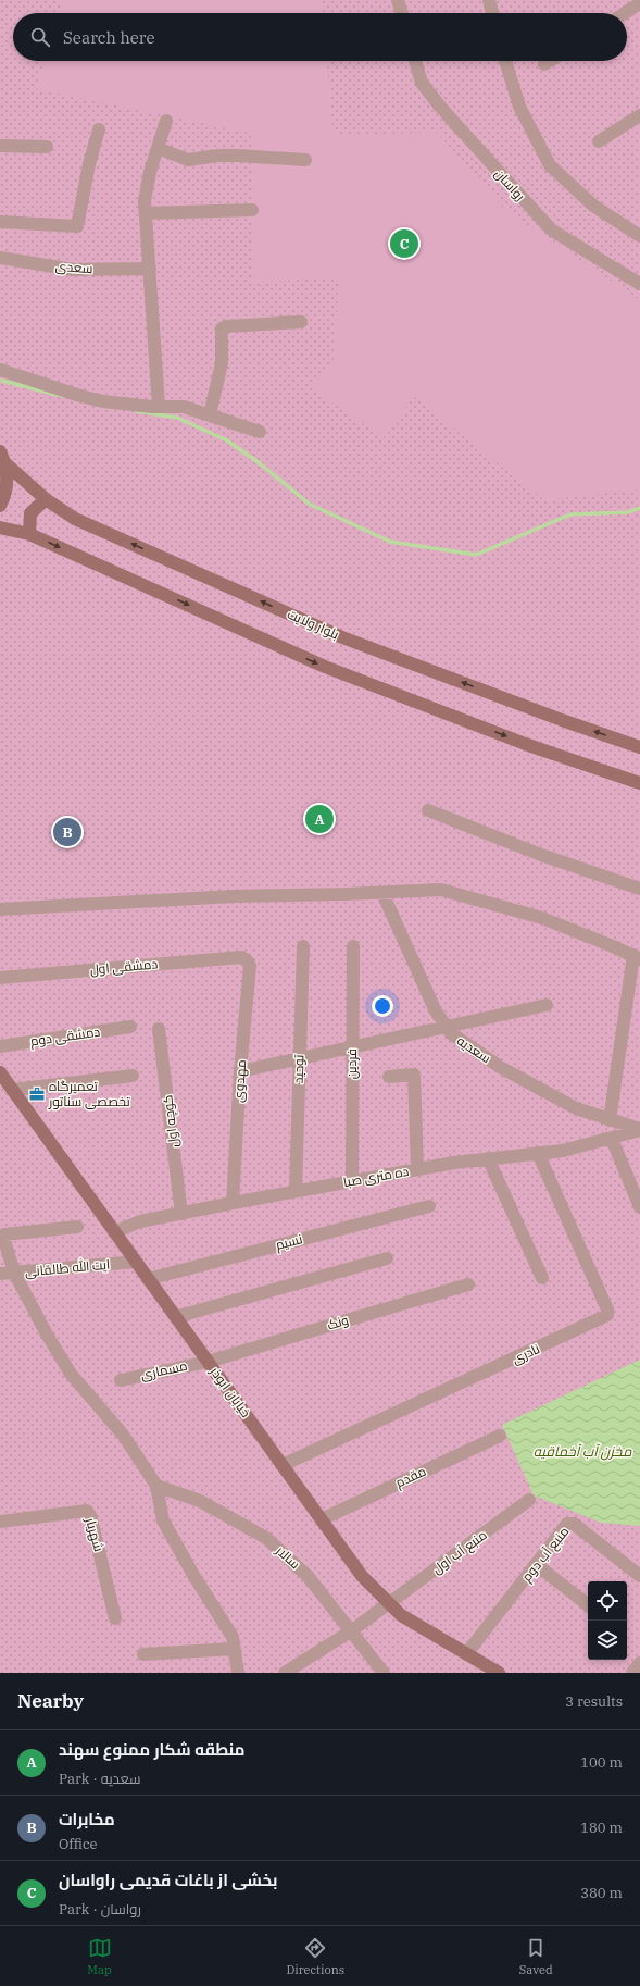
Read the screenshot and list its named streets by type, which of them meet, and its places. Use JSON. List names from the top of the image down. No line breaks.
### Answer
{"streets":{"main road":["بلوار ولایت","خیابان ابوذر"],"street":["رواسان","سعدی","دمشقی اول","دمشقی دوم","سعدیه","فردین","توحید","مهدوی","کوچه اول","ده متری صبا","نسیم","ایت الله طالقانی","ونک","نادری","مسماری","مقدم","شهریار","منبع آب اول","منبع آب دوم","سالار"]},"crossings":[["دمشقی اول","مهدوی"],["سعدیه","ده متری صبا"],["فردین","ده متری صبا"],["توحید","ده متری صبا"],["مهدوی","ده متری صبا"],["کوچه اول","ده متری صبا"],["ده متری صبا","نادری"],["ده متری صبا","خیابان ابوذر"],["نسیم","خیابان ابوذر"],["ایت الله طالقانی","خیابان ابوذر"],["ونک","مسماری"],["ونک","خیابان ابوذر"],["نادری","خیابان ابوذر"],["مسماری","خیابان ابوذر"],["خیابان ابوذر","مقدم"],["خیابان ابوذر","منبع آب اول"],["خیابان ابوذر","منبع آب دوم"],["منبع آب اول","سالار"]],"water":["مخزن آب آخماقیه"],"places":{"office":["تعمیرگاه تخصصی سناتور"]},"page":{"search":"Search here","pins":["C","A","B"],"heading":["Nearby","3 results"],"list":[{"mark":"A","name":"منطقه شکار ممنوع سهند","note":"Park · سعدیه","value":"100 m"},{"mark":"B","name":"مخابرات","note":"Office","value":"180 m"},{"mark":"C","name":"بخشی از باغات قدیمی راواسان","note":"Park · رواسان","value":"380 m"}],"nav":["Map","Directions","Saved"]}}
